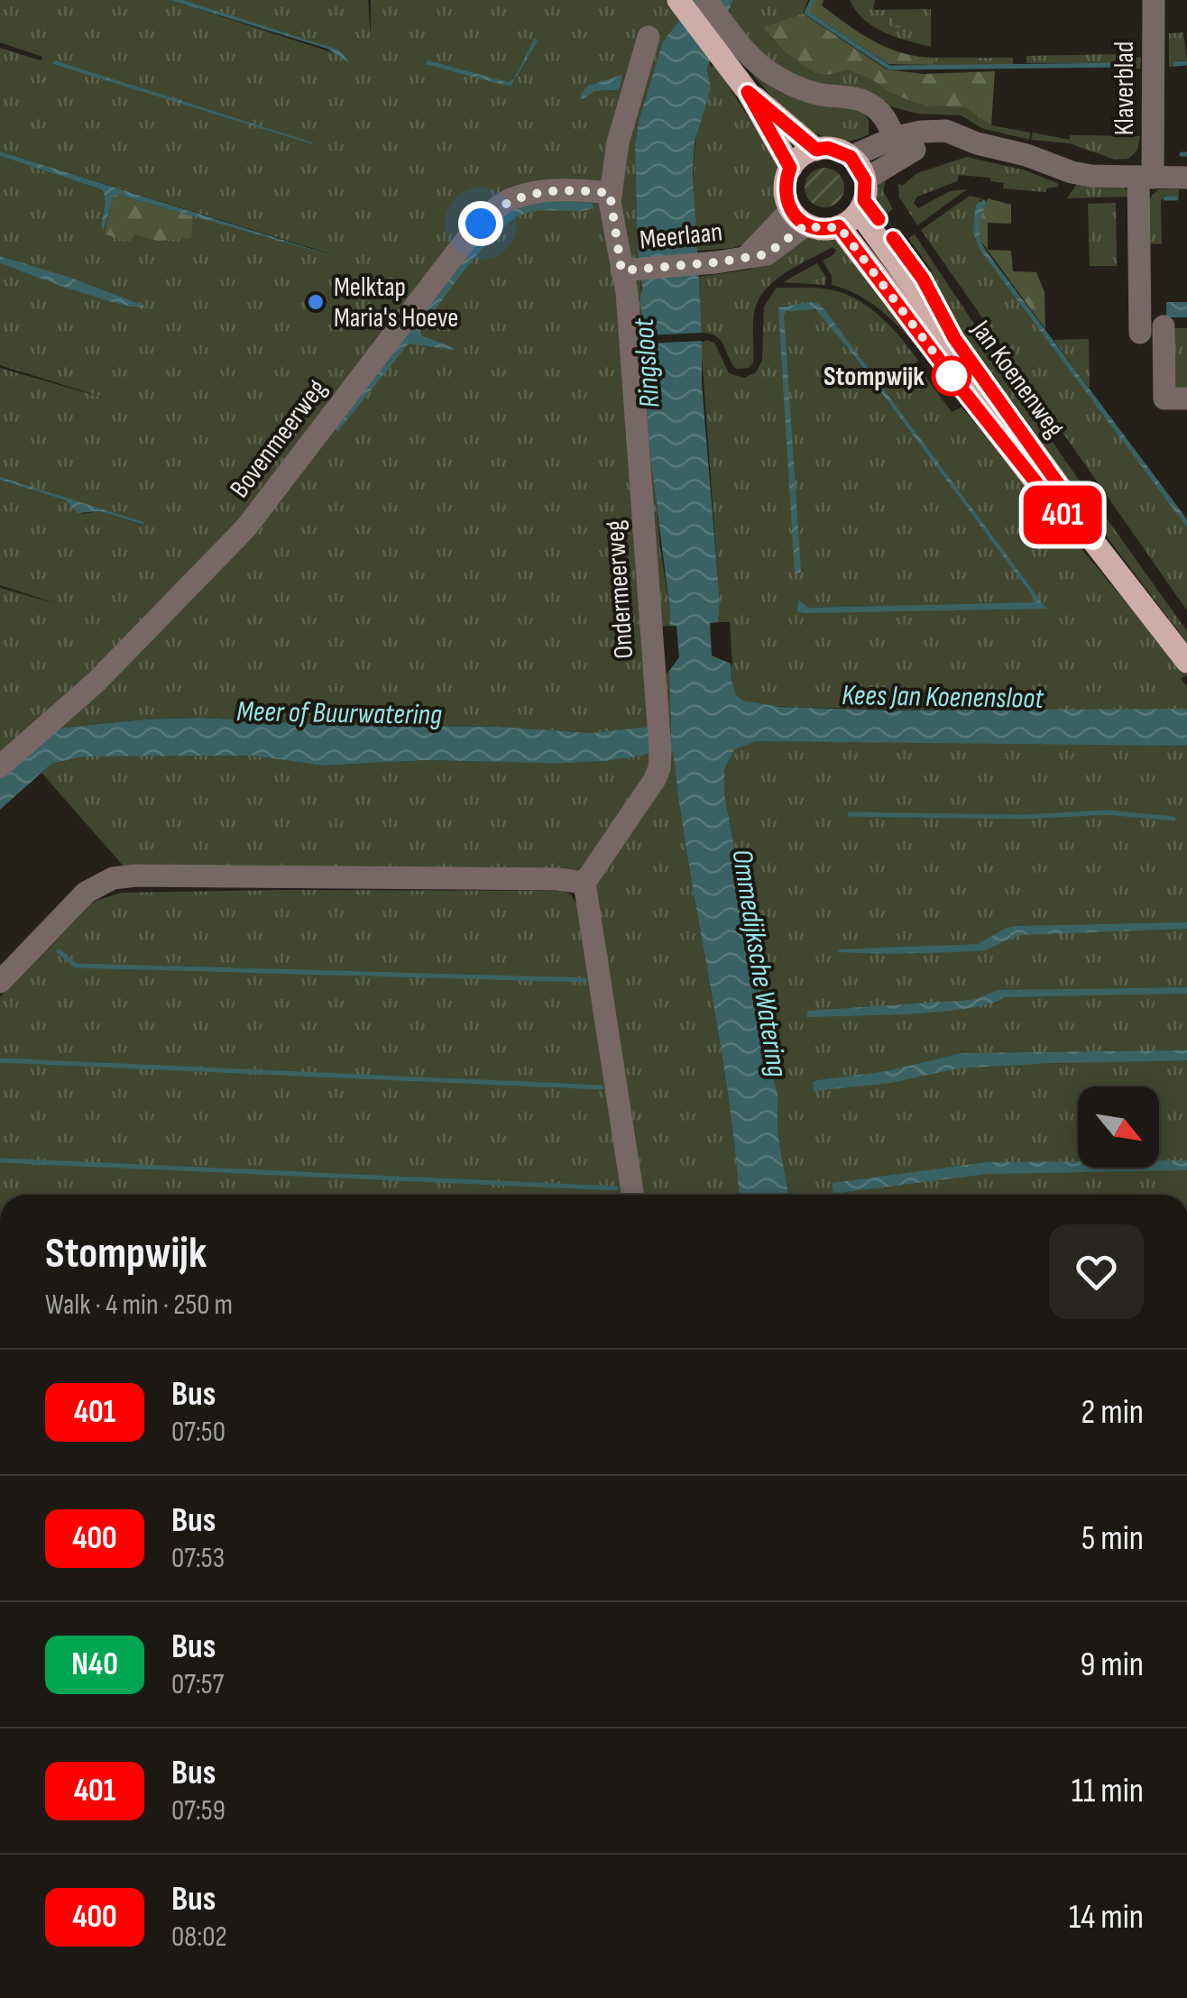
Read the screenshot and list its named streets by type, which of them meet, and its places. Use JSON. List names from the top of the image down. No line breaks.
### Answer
{"streets":{"main road":["Jan Koenenweg"],"street":["Klaverblad","Meerlaan","Bovenmeerweg","Ondermeerweg"]},"crossings":[["Meerlaan","Jan Koenenweg"],["Meerlaan","Ondermeerweg"]],"water":["Ringsloot","Kees Jan Koenensloot","Meer of Buurwatering","Ommedijksche Watering"],"places":["Melktap Maria's Hoeve","Stompwijk"],"lines":["bus line 401"],"north":"bottom right","page":{"on_map":"401","heading":["Stompwijk","Walk · 4 min · 250 m"],"list":[{"mark":"401","name":"Bus","note":"07:50","value":"2 min"},{"mark":"400","name":"Bus","note":"07:53","value":"5 min"},{"mark":"N40","name":"Bus","note":"07:57","value":"9 min"},{"mark":"401","name":"Bus","note":"07:59","value":"11 min"},{"mark":"400","name":"Bus","note":"08:02","value":"14 min"}]}}
